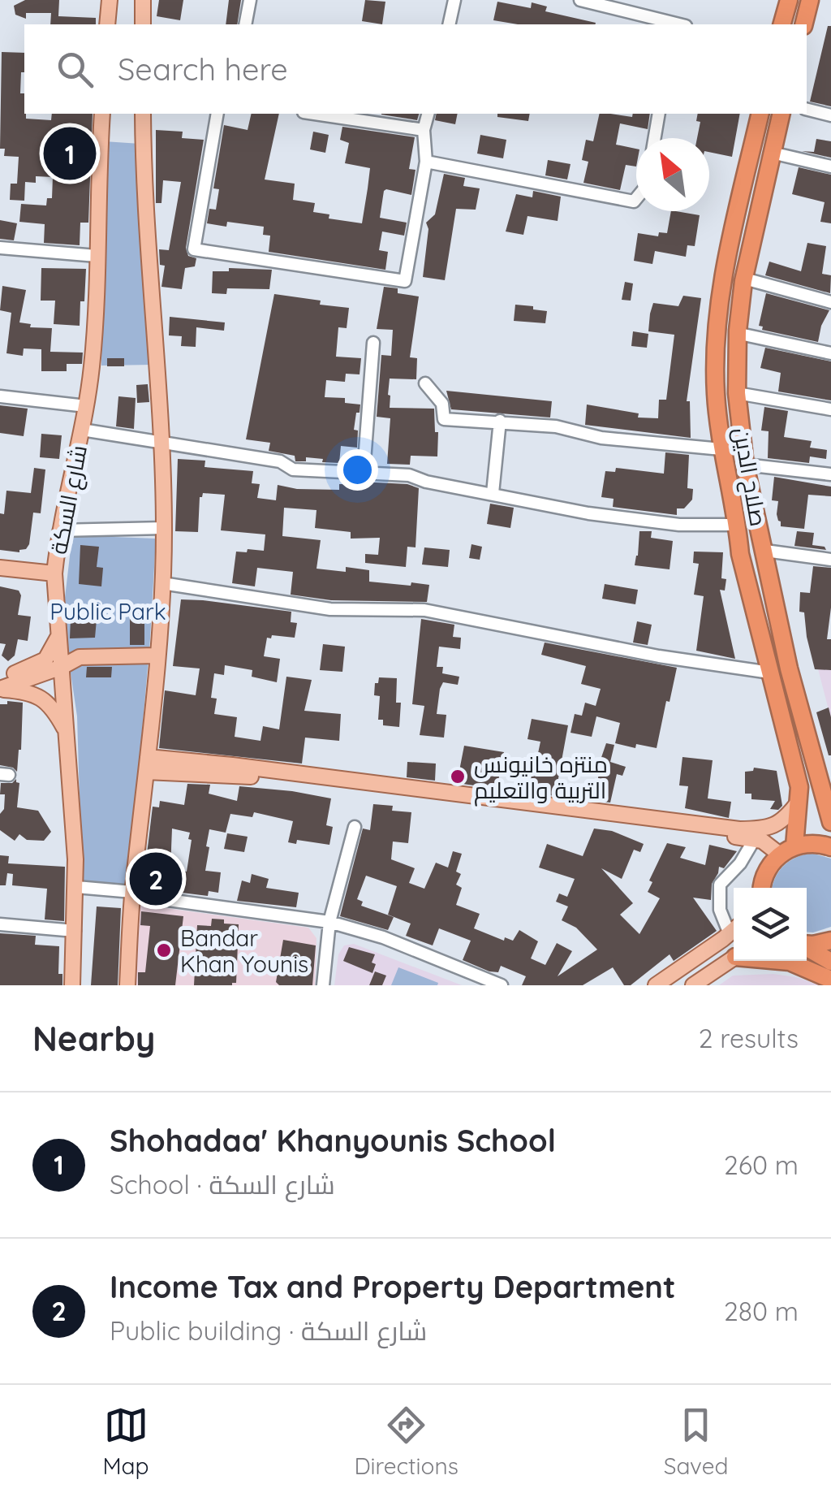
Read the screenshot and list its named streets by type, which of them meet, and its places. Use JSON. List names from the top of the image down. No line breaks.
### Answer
{"streets":{"highway":["صلاح الدين"],"main road":["شارع السكة"]},"parks":["Public Park"],"places":["منتزه خانيونس التربية والتعليم","Bandar Khan Younis"],"north":"top left","page":{"search":"Search here","pins":["1","2"],"heading":["Nearby","2 results"],"list":[{"mark":"1","name":"Shohadaa' Khanyounis School","note":"School · شارع السكة","value":"260 m"},{"mark":"2","name":"Income Tax and Property Department","note":"Public building · شارع السكة","value":"280 m"}],"nav":["Map","Directions","Saved"]}}
